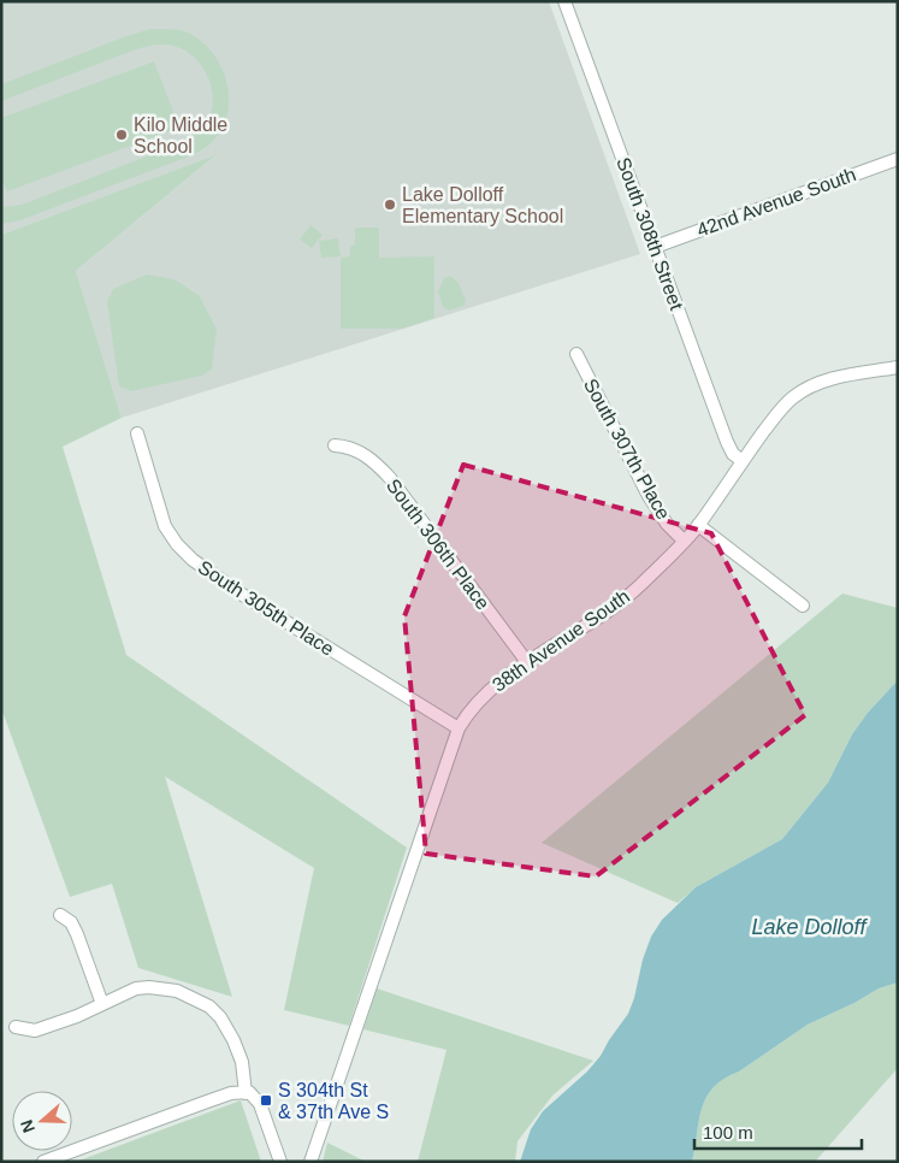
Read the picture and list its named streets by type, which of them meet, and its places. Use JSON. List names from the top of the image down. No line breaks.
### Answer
{"streets":{"street":["42nd Avenue South","South 308th Street","South 307th Place","South 306th Place","South 305th Place","38th Avenue South"]},"crossings":[["42nd Avenue South","South 308th Street"],["South 308th Street","38th Avenue South"],["South 307th Place","38th Avenue South"],["South 306th Place","38th Avenue South"],["South 305th Place","38th Avenue South"]],"water":["Lake Dolloff"],"places":{"other":["Kilo Middle School","Lake Dolloff Elementary School"],"transit":["S 304th St & 37th Ave S"]},"scale_bar":"100 m","north":"left"}
